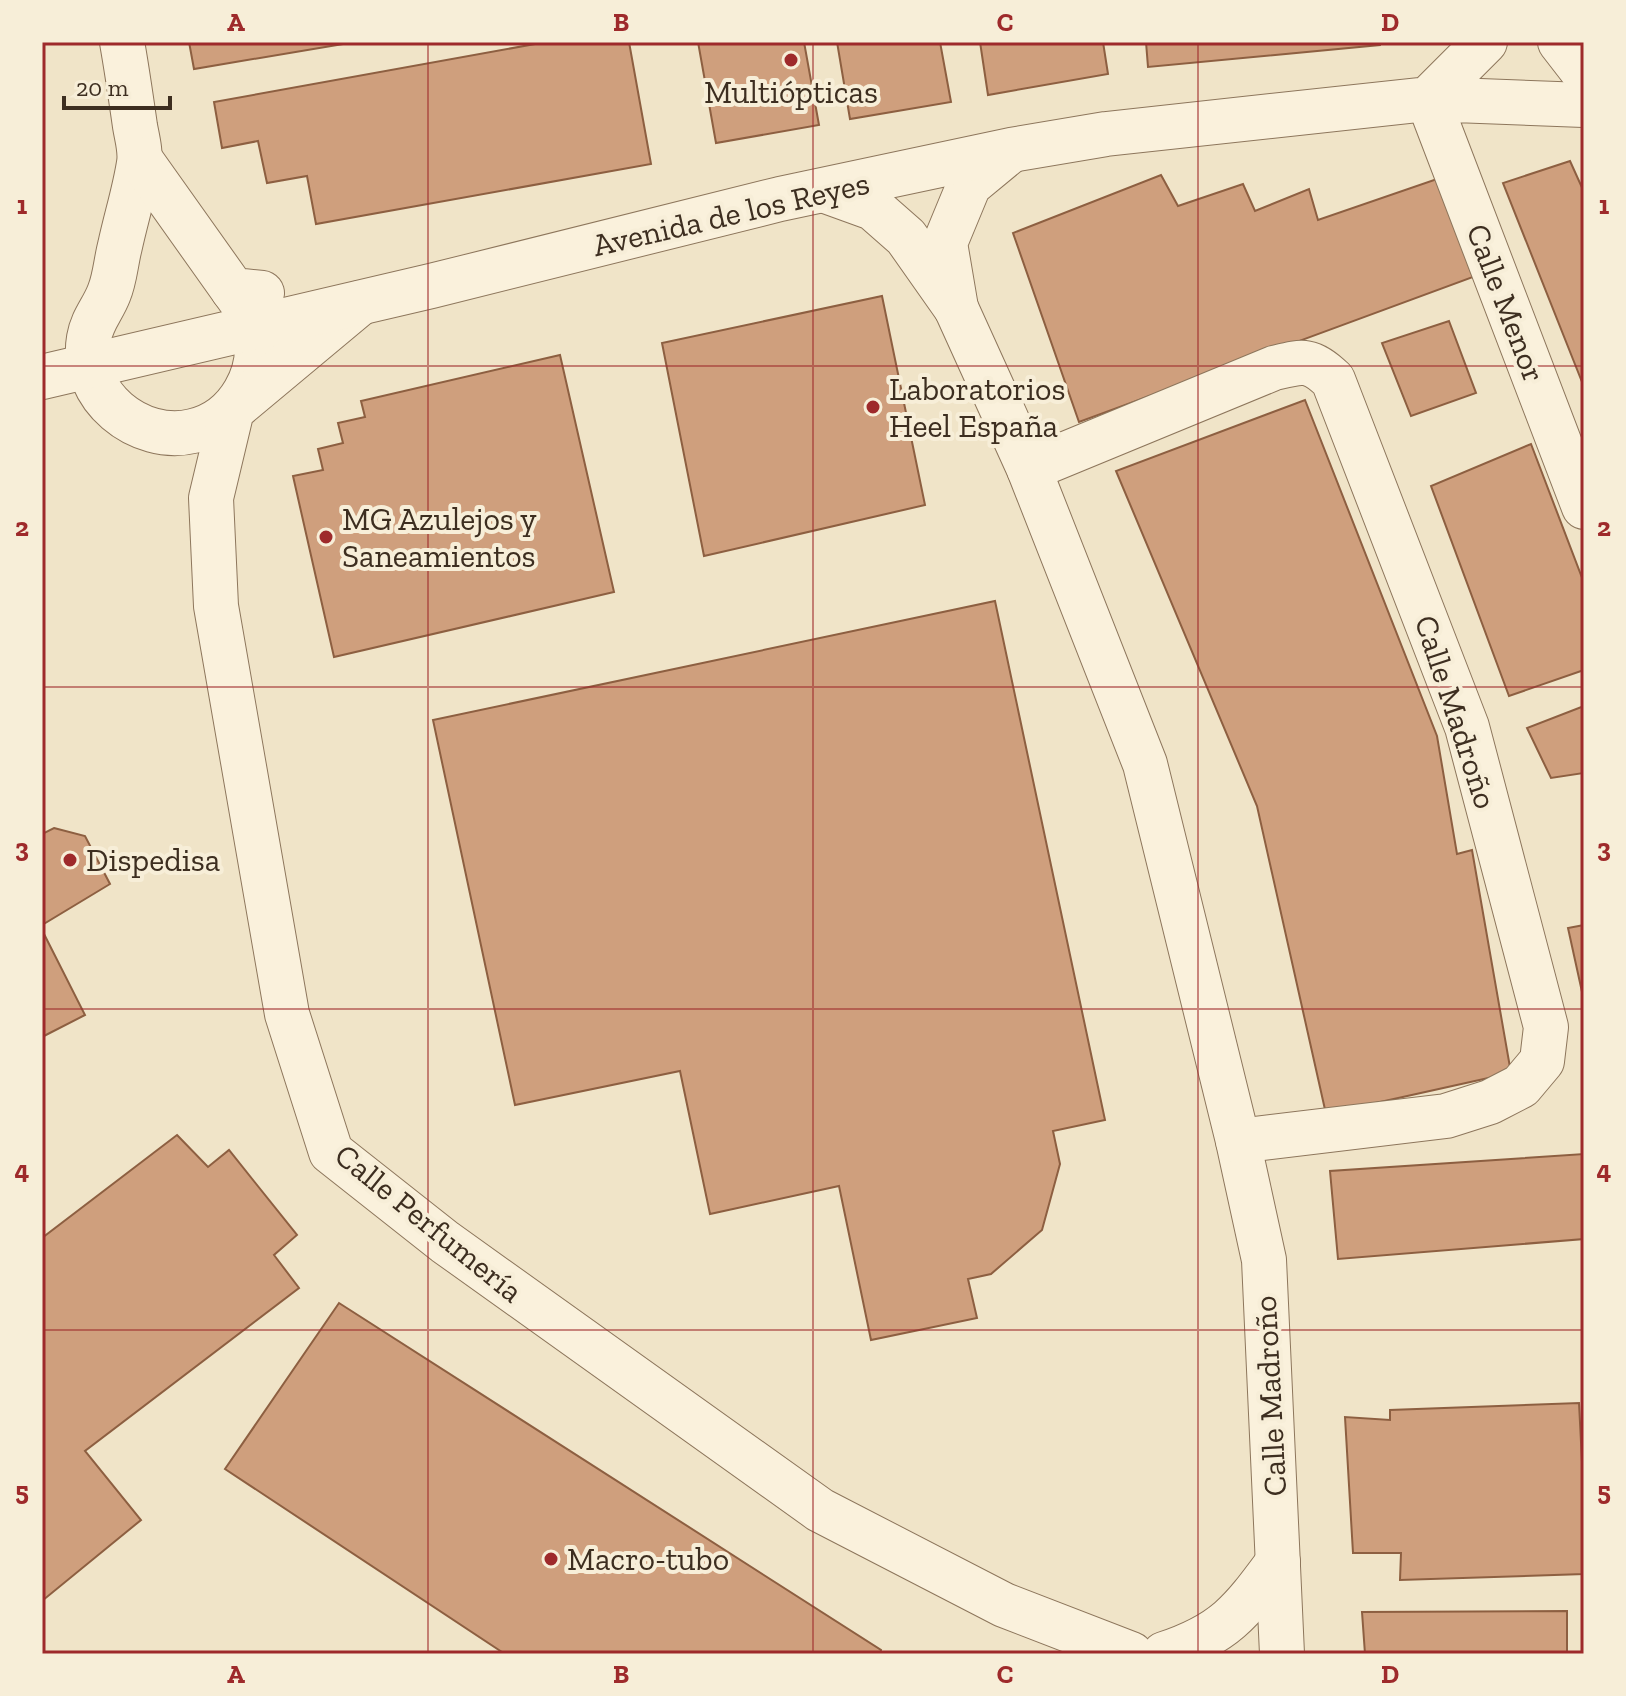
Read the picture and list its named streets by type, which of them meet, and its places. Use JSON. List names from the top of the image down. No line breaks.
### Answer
{"streets":{"street":["Avenida de los Reyes","Calle Menor","Calle Madroño","Calle Perfumería"]},"crossings":[["Avenida de los Reyes","Calle Menor"],["Avenida de los Reyes","Calle Madroño"],["Avenida de los Reyes","Calle Perfumería"]],"places":["Multiópticas","Laboratorios Heel España","MG Azulejos y Saneamientos","Dispedisa","Macro-tubo"],"scale_bar":"20 m","grid":{"columns":["A","B","C","D"],"rows":["1","2","3","4","5"]}}
